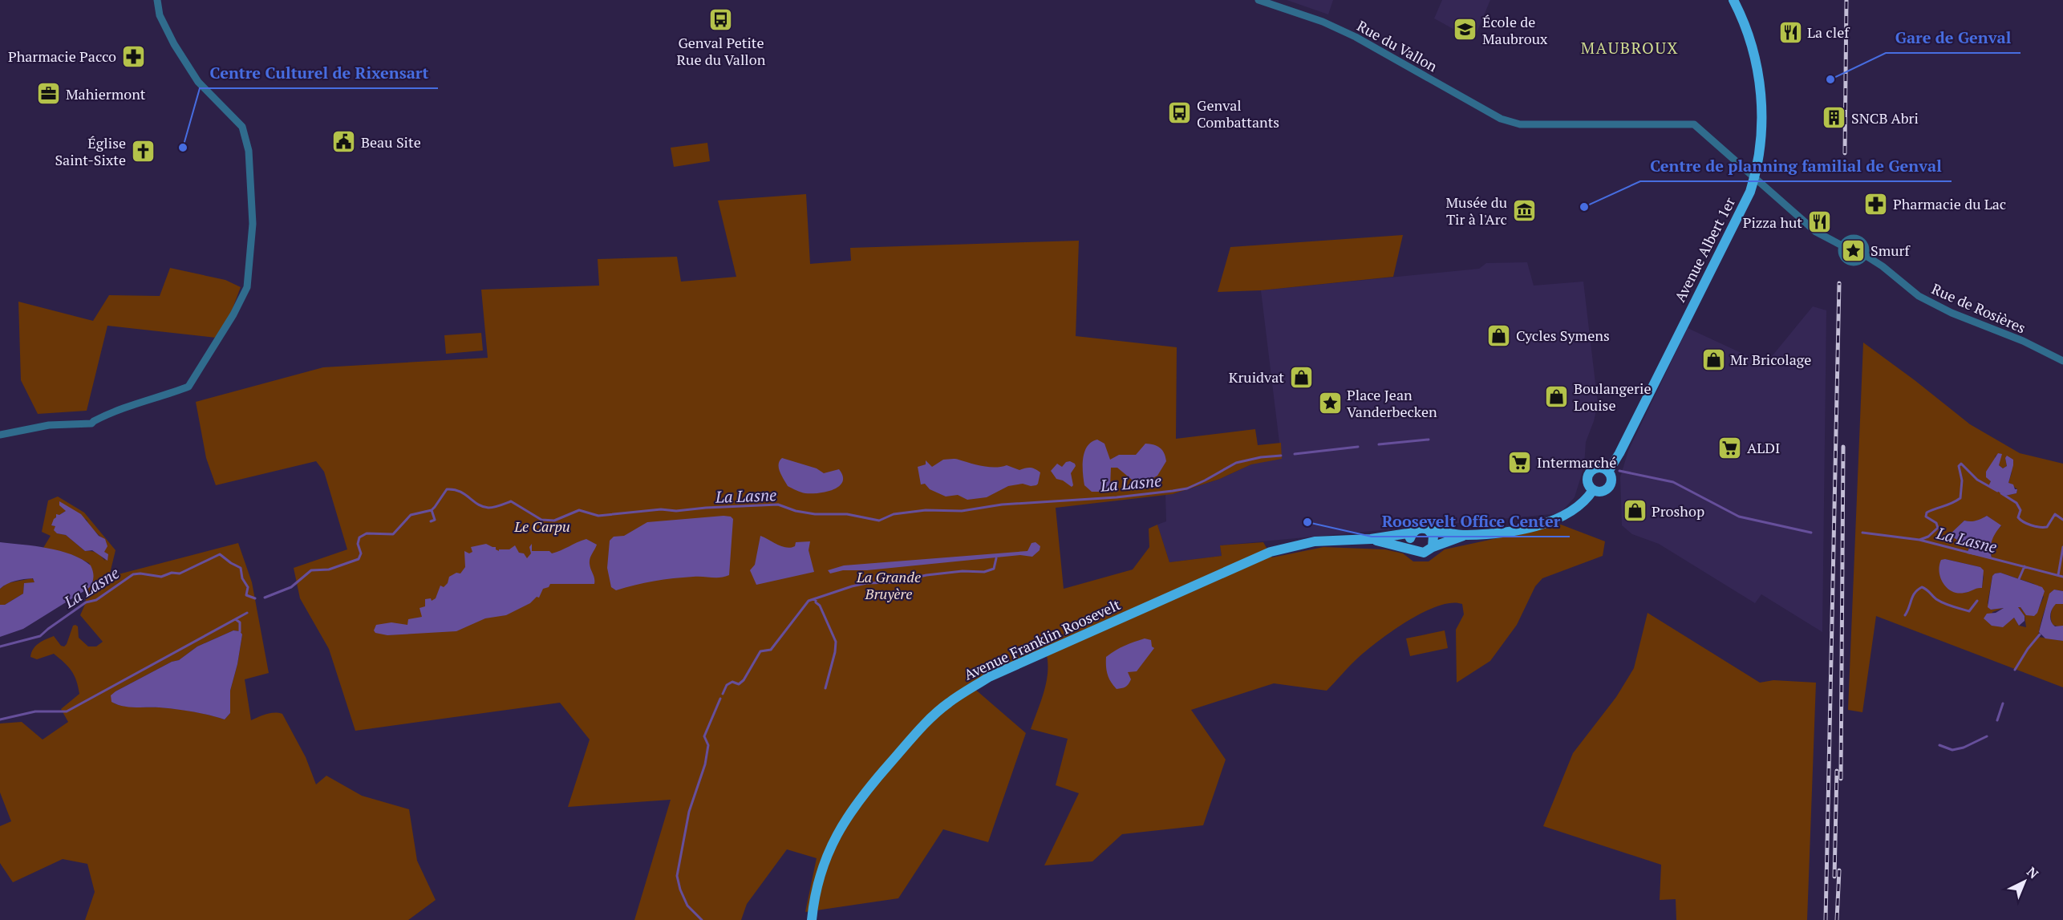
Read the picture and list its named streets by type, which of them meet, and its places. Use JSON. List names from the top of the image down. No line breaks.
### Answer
{"streets":{"main road":["Avenue Albert 1er","Avenue Franklin Roosevelt"],"street":["Rue du Vallon","Rue de Rosières"]},"crossings":[["Rue du Vallon","Avenue Albert 1er"]],"districts":["MAUBROUX"],"water":["La Lasne"],"parks":["Le Carpu","La Grande Bruyère"],"places":{"bus stop":["Genval Petite Rue du Vallon","Genval Combattants"],"school or university":["École de Maubroux"],"restaurant":["La clef","Pizza hut"],"pharmacy":["Pharmacie Pacco","Pharmacie du Lac"],"other":["Gare de Genval","Centre Culturel de Rixensart","Centre de planning familial de Genval","Roosevelt Office Center"],"office":["Mahiermont"],"building":["SNCB Abri"],"public building":["Beau Site"],"church":["Église Saint-Sixte"],"museum":["Musée du Tir à l'Arc"],"place":["Smurf","Place Jean Vanderbecken"],"shop":["Cycles Symens","Mr Bricolage","Kruidvat","Boulangerie Louise","Proshop"],"supermarket":["ALDI","Intermarché"]},"north":"top right"}
